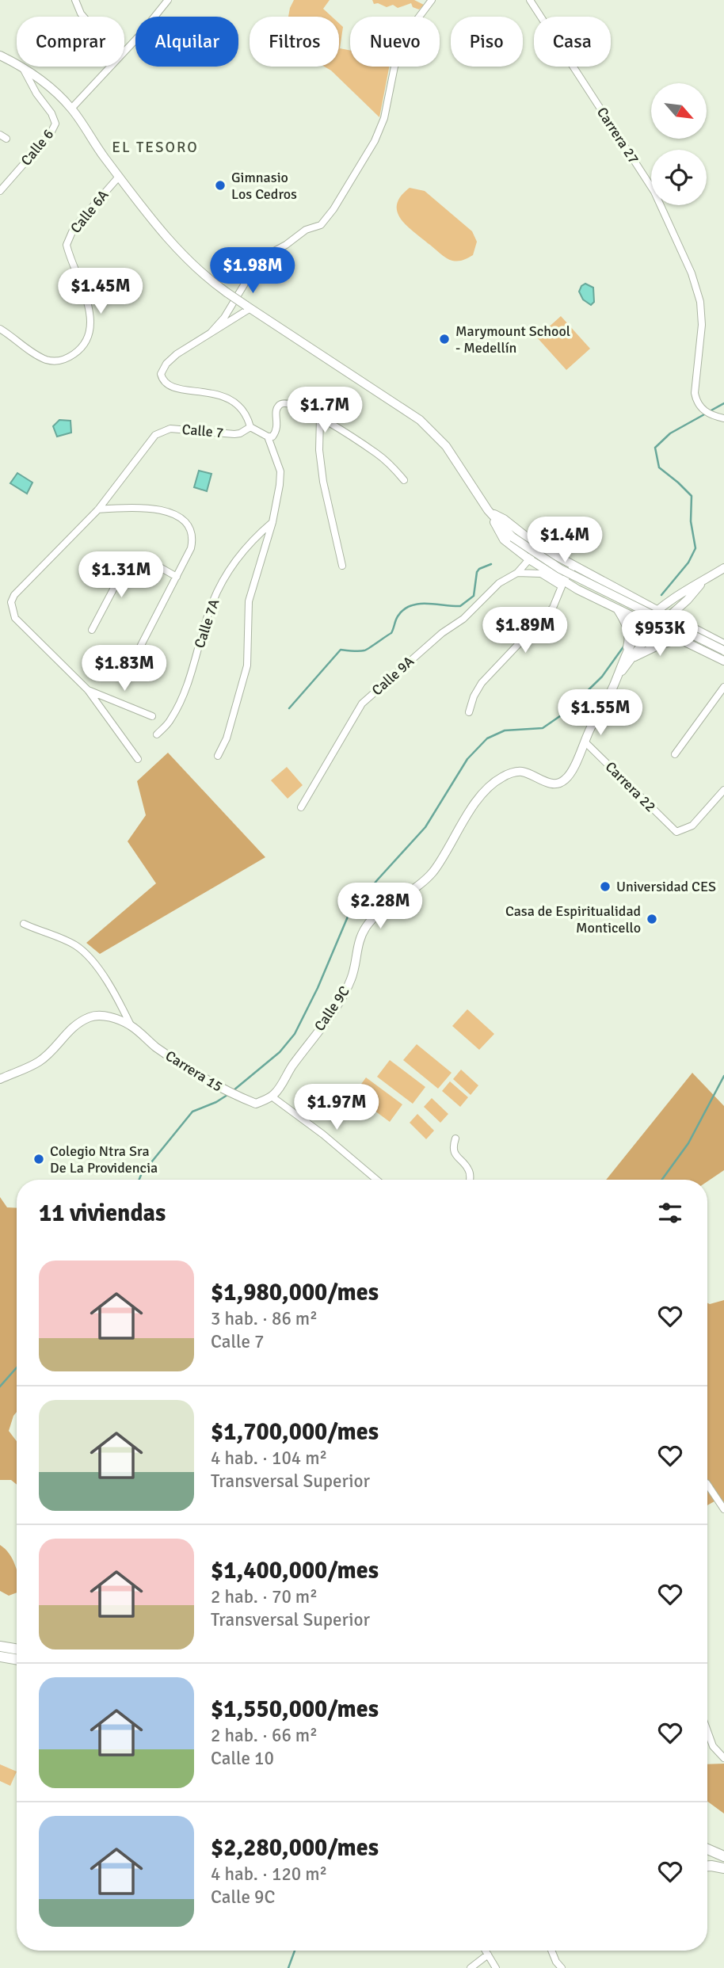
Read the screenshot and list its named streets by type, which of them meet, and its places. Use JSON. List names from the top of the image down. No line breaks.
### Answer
{"streets":{"main road":["Calle 9C","Carrera 15"],"street":["Carrera 27","Calle 6","Calle 6A","Calle 7","Calle 7A","Calle 9A","Carrera 22"]},"crossings":[["Carrera 22","Calle 9C"],["Calle 9C","Carrera 15"]],"districts":["EL TESORO"],"places":["Gimnasio Los Cedros","Marymount School - Medellín","Universidad CES","Casa de Espiritualidad Monticello","Colegio Ntra Sra De La Providencia"],"north":"bottom right","page":{"chip":["Comprar","Alquilar","Filtros","Nuevo","Piso","Casa"],"price":["$1.98M","$1.45M","$1.7M","$1.4M","$1.31M","$1.89M","$953K","$1.83M","$1.55M","$2.28M","$1.97M"],"heading":"11 viviendas","list":[{"name":"$1,980,000/mes","note":"3 hab. · 86 m² · Calle 7"},{"name":"$1,700,000/mes","note":"4 hab. · 104 m² · Transversal Superior"},{"name":"$1,400,000/mes","note":"2 hab. · 70 m² · Transversal Superior"},{"name":"$1,550,000/mes","note":"2 hab. · 66 m² · Calle 10"},{"name":"$2,280,000/mes","note":"4 hab. · 120 m² · Calle 9C"}]}}
